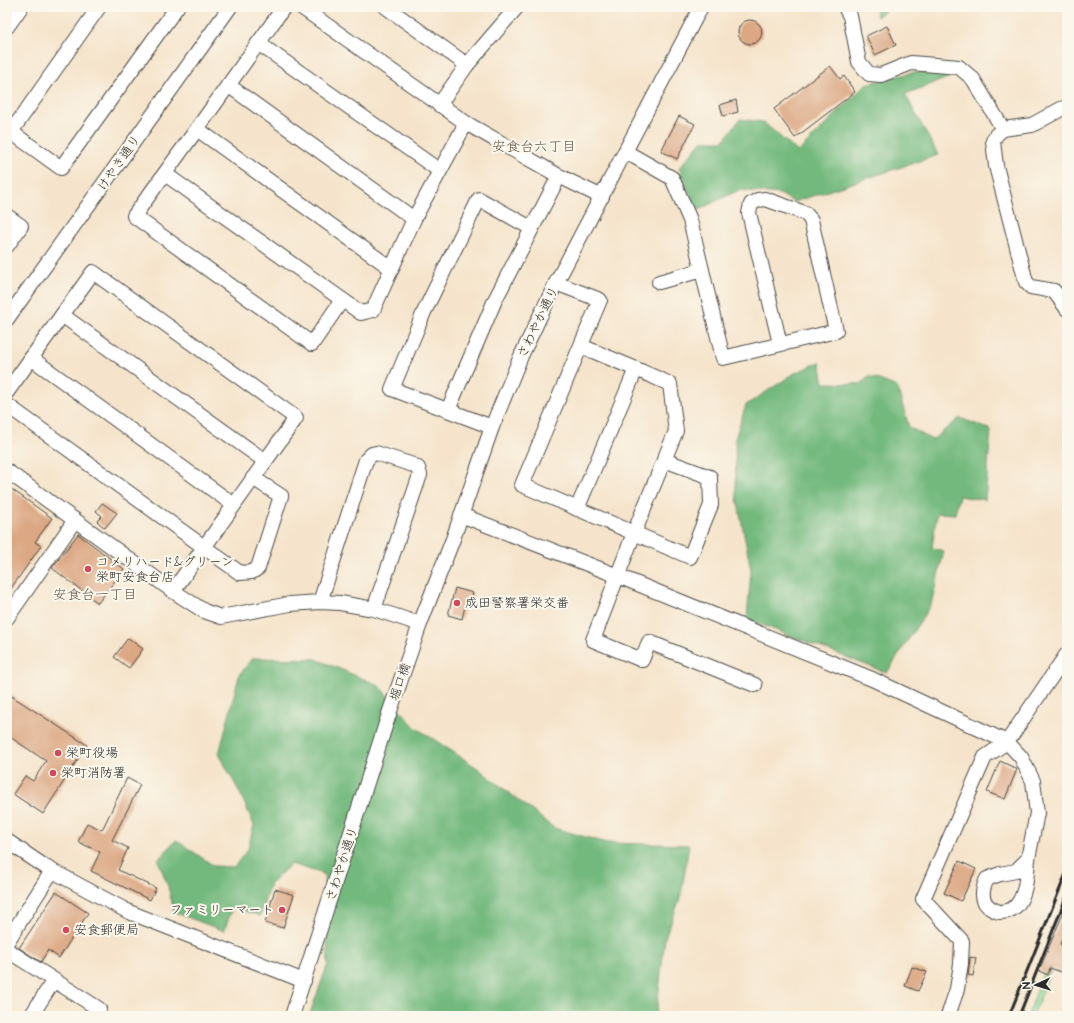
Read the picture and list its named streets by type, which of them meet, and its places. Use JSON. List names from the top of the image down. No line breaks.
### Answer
{"streets":{"street":["けやき通り","さわやか通り","堀口橋"]},"crossings":[["さわやか通り","堀口橋"]],"districts":["安食台六丁目","安食台一丁目"],"places":["コメリハード&グリーン 栄町安食台店","成田警察署栄交番","栄町役場","栄町消防署","ファミリーマート","安食郵便局"],"north":"left"}
